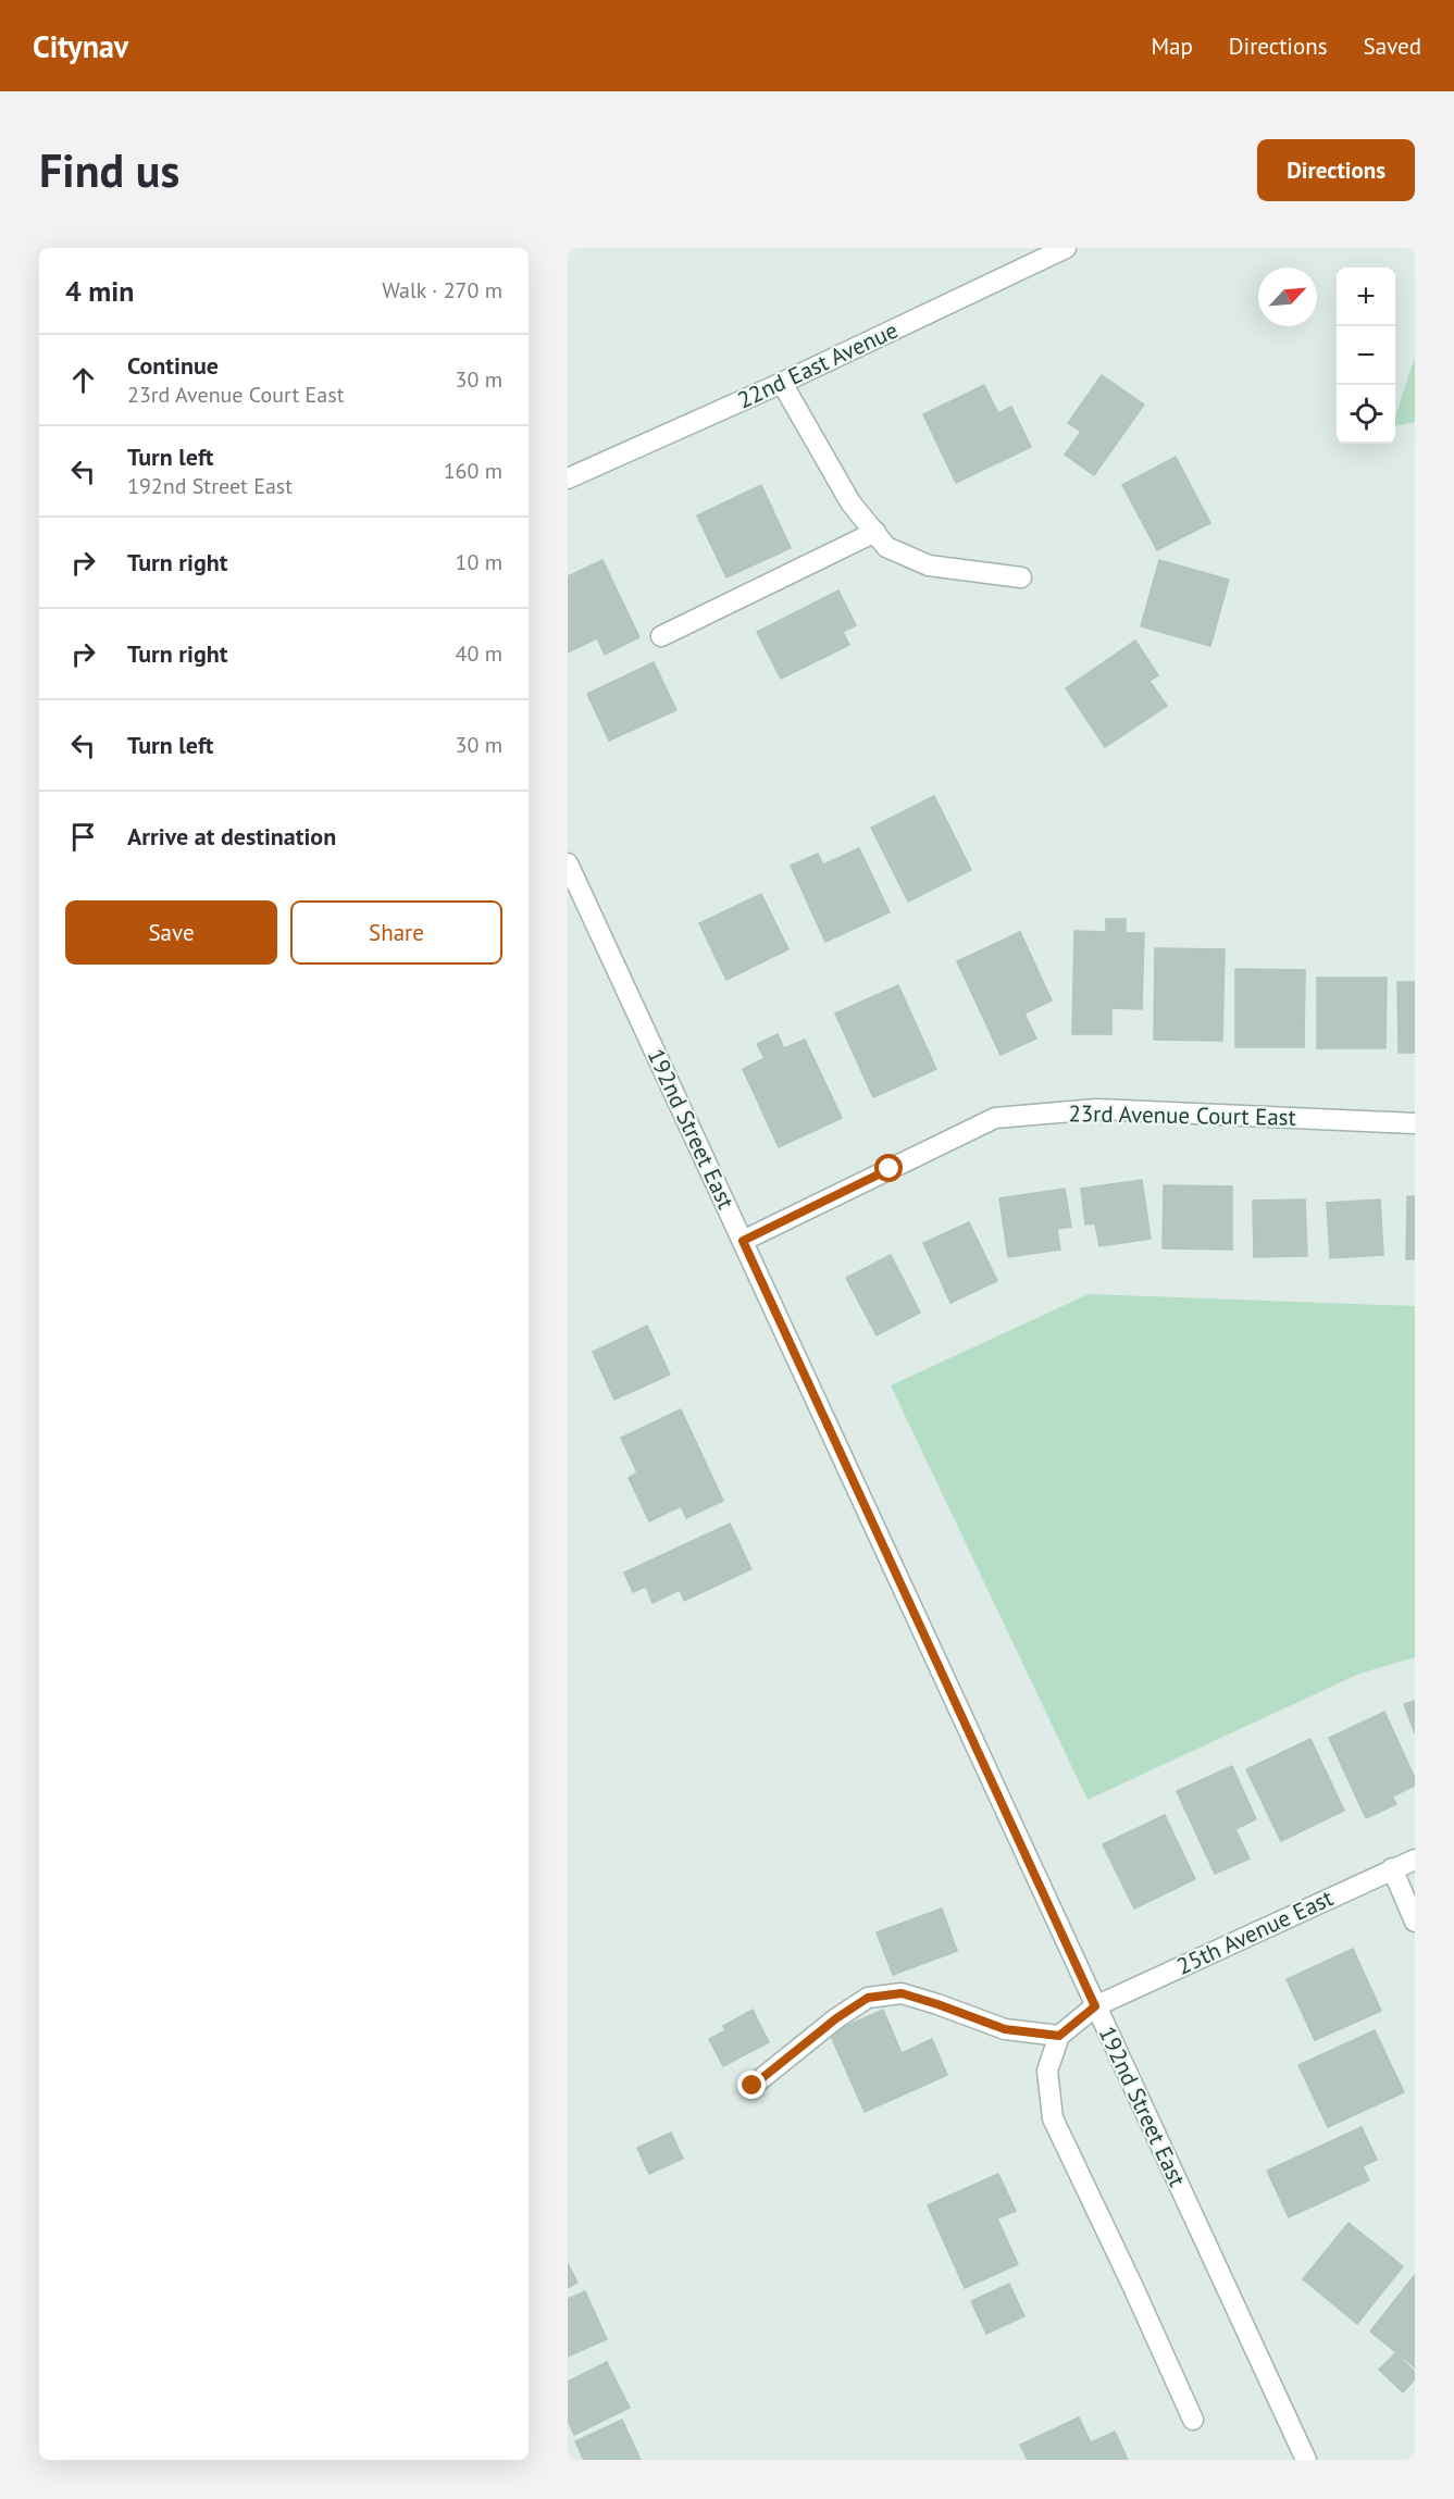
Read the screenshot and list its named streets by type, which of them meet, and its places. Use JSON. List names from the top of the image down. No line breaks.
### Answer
{"streets":{"street":["22nd East Avenue","23rd Avenue Court East","192nd Street East","25th Avenue East"]},"crossings":[["23rd Avenue Court East","192nd Street East"],["192nd Street East","25th Avenue East"]],"north":"top right","page":{"header":"Citynav","nav":["Map","Directions","Saved"],"buttons":["Directions",["Save","Share"]],"title":"Find us","heading":["4 min","Walk · 270 m"],"map_buttons":["+","−"],"list":[["Continue","23rd Avenue Court East","30 m"],["Turn left","192nd Street East","160 m"],["Turn right","10 m"],["Turn right","40 m"],["Turn left","30 m"],"Arrive at destination"]}}
